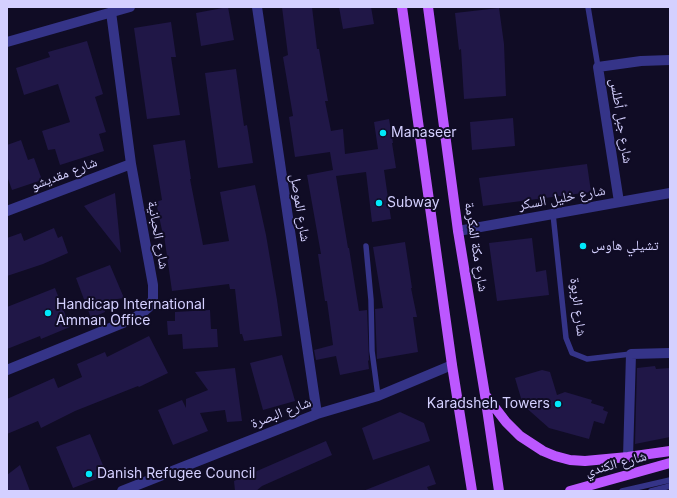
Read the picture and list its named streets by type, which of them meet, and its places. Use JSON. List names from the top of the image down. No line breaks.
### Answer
{"streets":{"main road":["شارع مكة المكرمة","شارع الكندي"],"street":["شارع جبل أطلس","شارع مقديشو","شارع خليل السكر","شارع الموصل","شارع الحبانية","شارع الربوة","شارع البصرة"]},"crossings":[["شارع جبل أطلس","شارع خليل السكر"],["شارع مقديشو","شارع الحبانية"],["شارع خليل السكر","شارع مكة المكرمة"],["شارع خليل السكر","شارع الربوة"],["شارع الموصل","شارع البصرة"]],"places":["Manaseer","Subway","تشيلي هاوس","Handicap International Amman Office","Karadsheh Towers","Danish Refugee Council"]}
